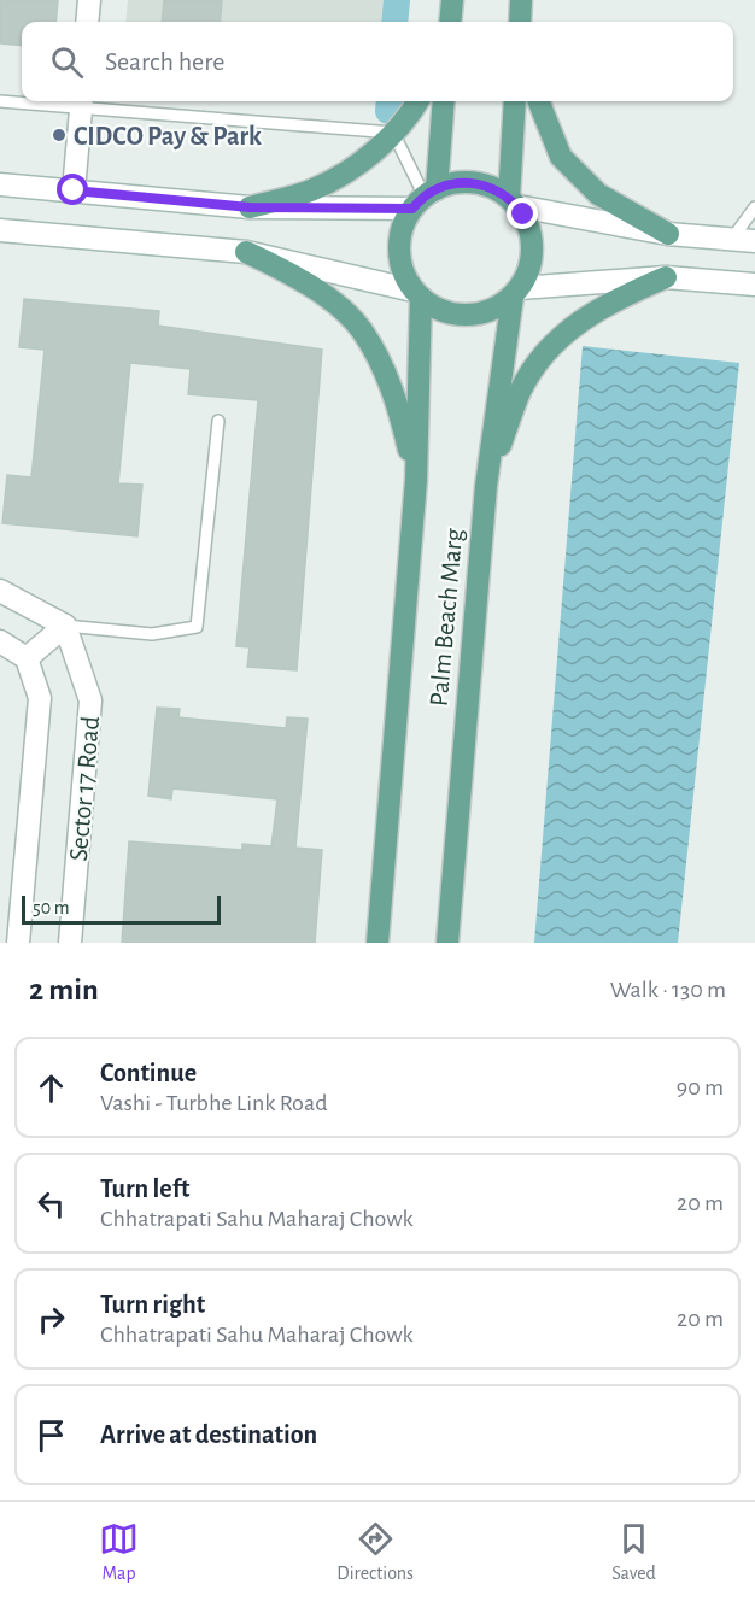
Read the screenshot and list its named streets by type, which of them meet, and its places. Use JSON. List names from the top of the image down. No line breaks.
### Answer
{"streets":{"main road":["Palm Beach Marg","Sector 17 Road"]},"places":["CIDCO Pay & Park"],"scale_bar":"50 m","page":{"search":"Search here","scale":"50 m","heading":["2 min","Walk · 130 m"],"list":[["Continue","Vashi - Turbhe Link Road","90 m"],["Turn left","Chhatrapati Sahu Maharaj Chowk","20 m"],["Turn right","Chhatrapati Sahu Maharaj Chowk","20 m"],"Arrive at destination"],"nav":["Map","Directions","Saved"]}}
